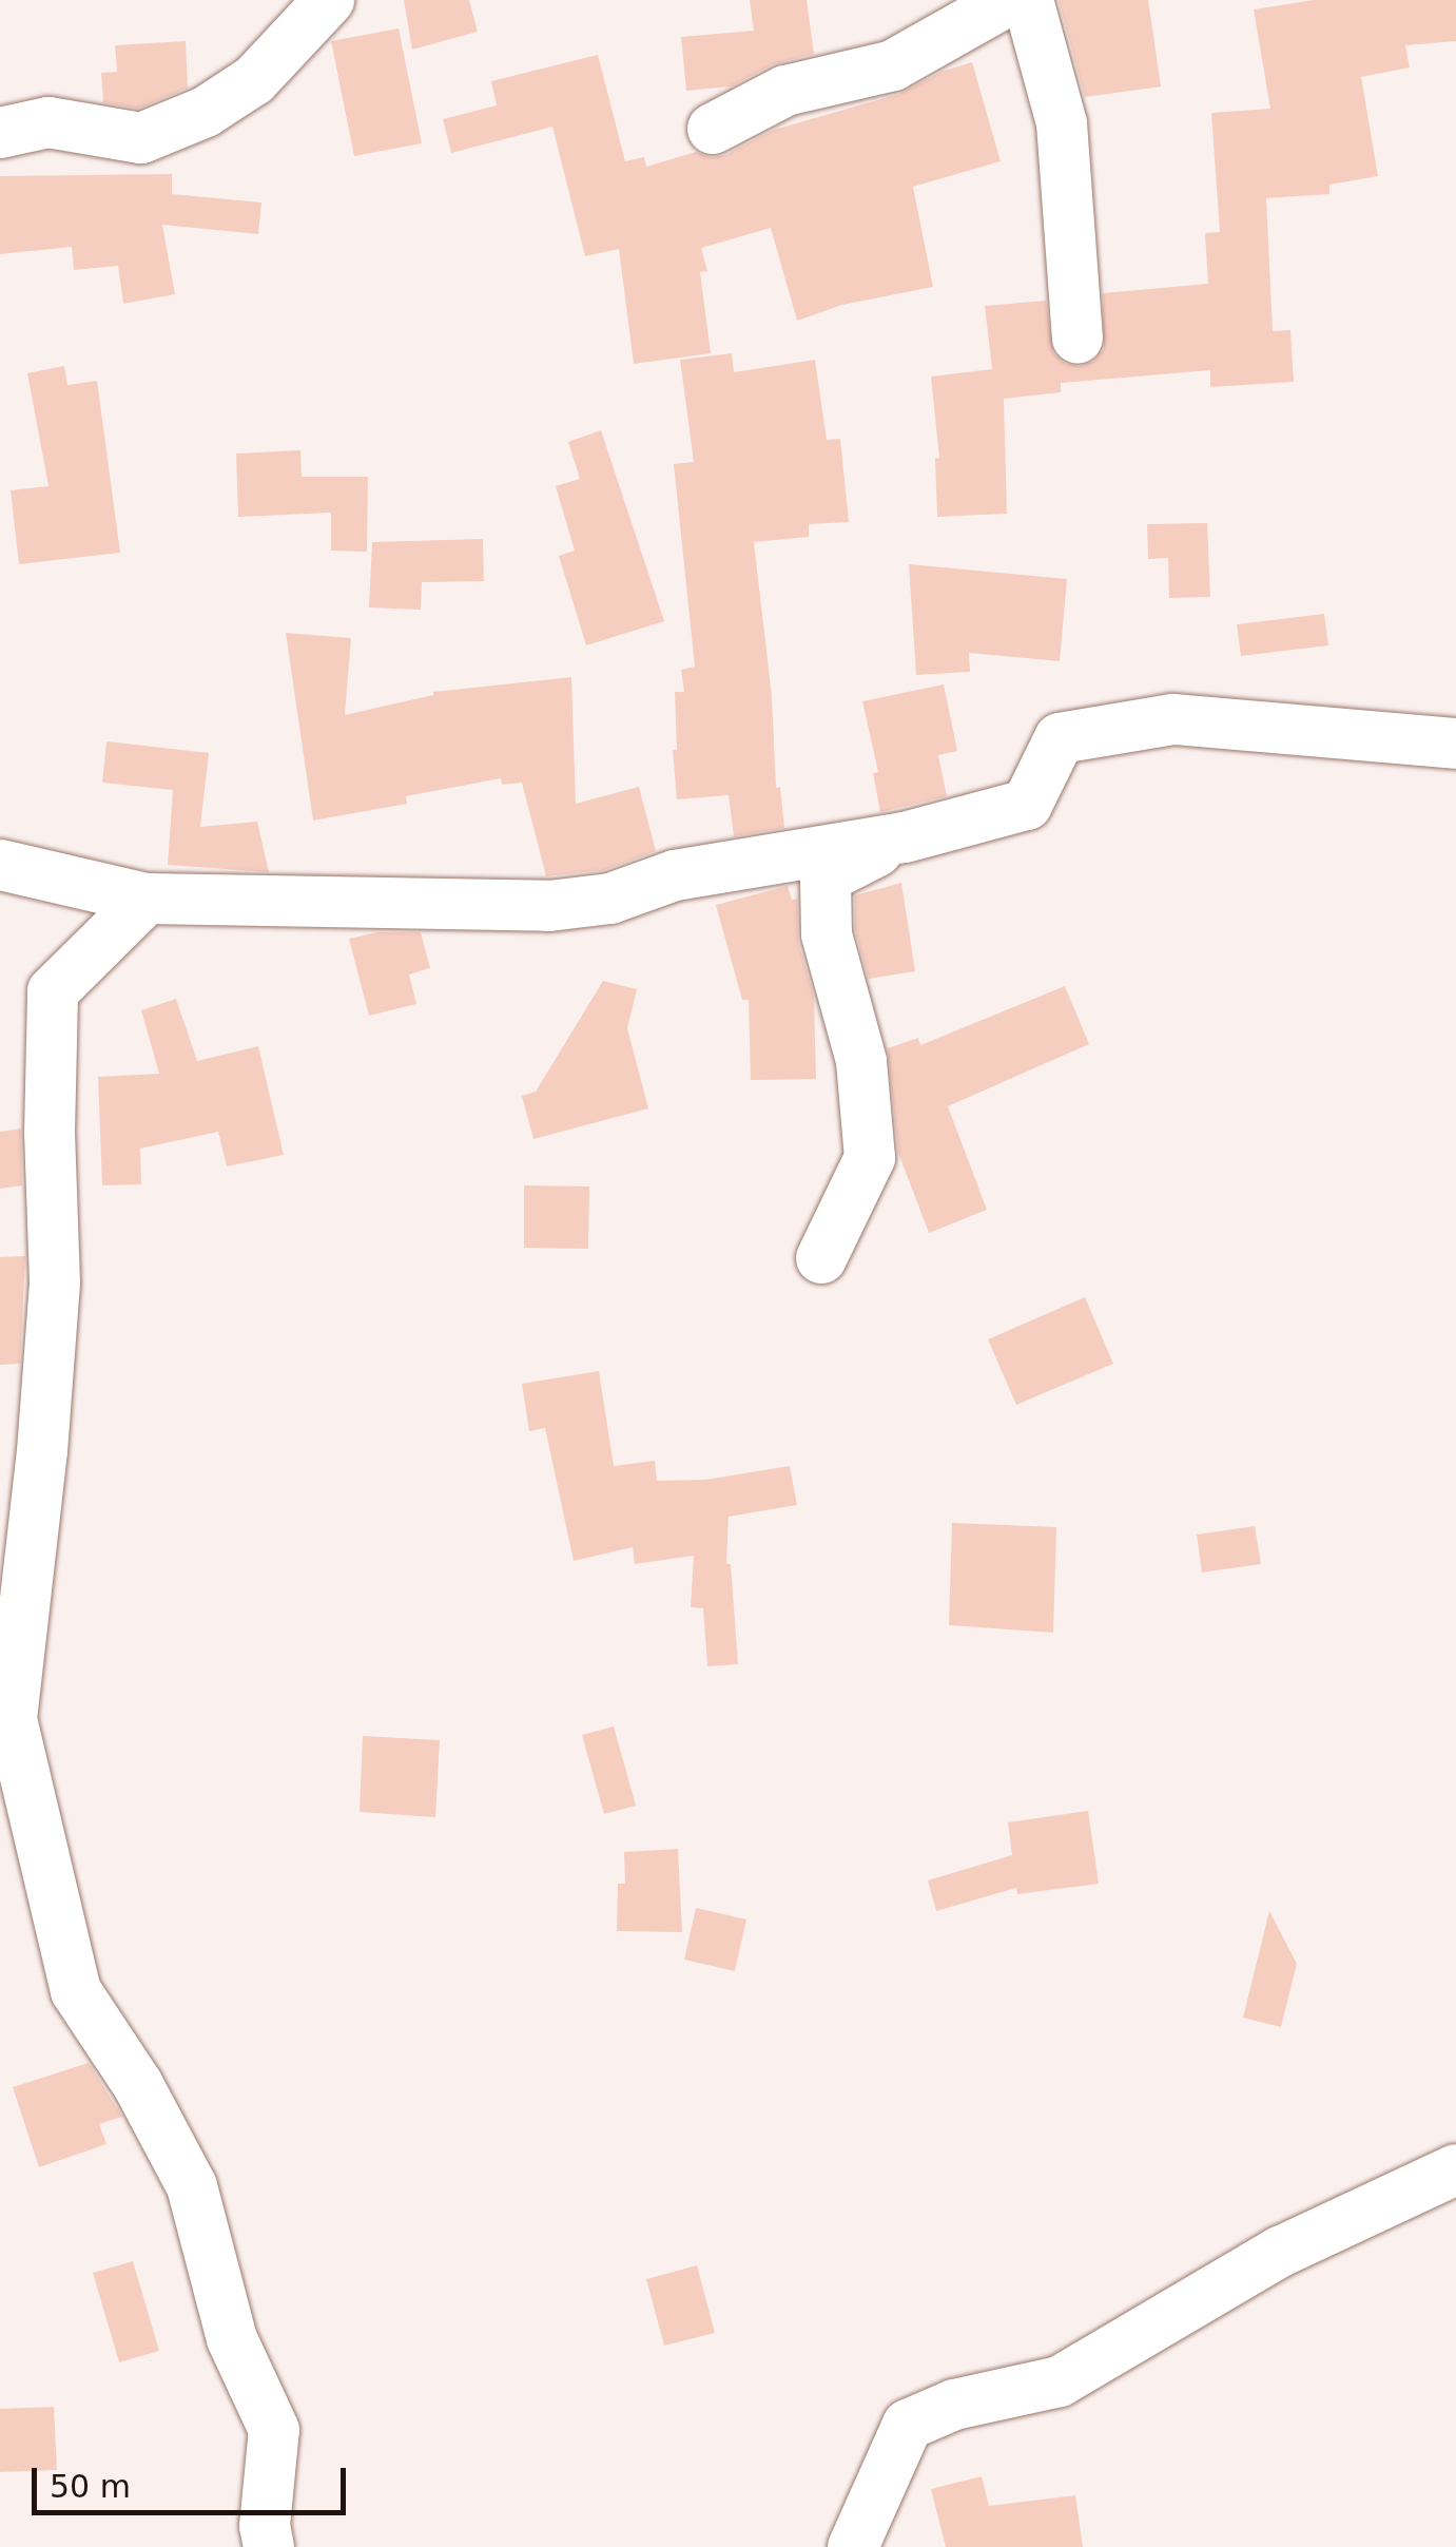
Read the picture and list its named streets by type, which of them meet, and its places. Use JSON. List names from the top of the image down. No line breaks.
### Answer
{"scale_bar":"50 m"}
